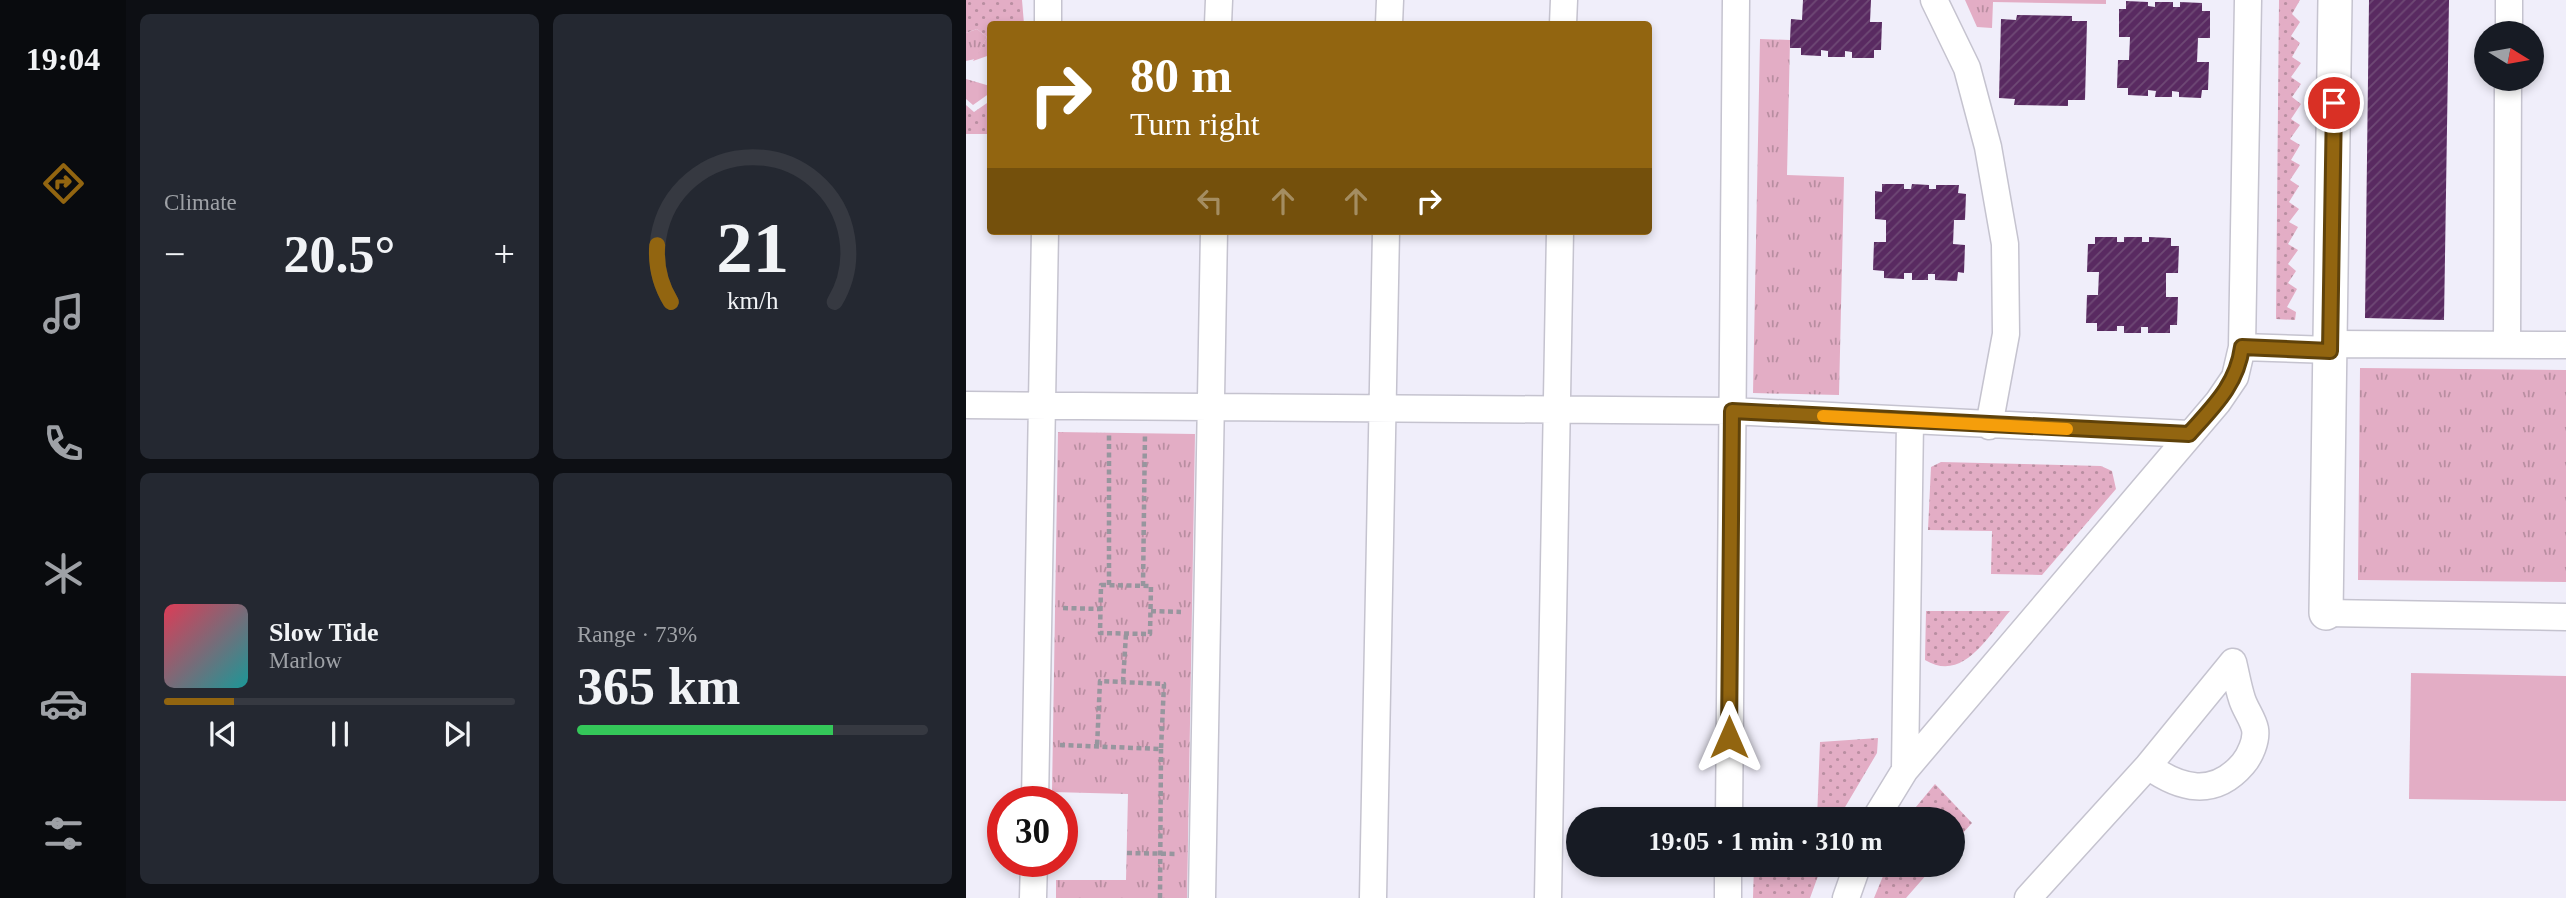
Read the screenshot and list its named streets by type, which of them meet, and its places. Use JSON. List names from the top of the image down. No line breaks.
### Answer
{"north":"right","page":{"tabs":"19:04","tile":["Climate",["Range · 73%","365 km"]],"turn":["80 m","Turn right"],"heat":["−","20.5°","+"],"song":["Slow Tide","Marlow"],"limit":"30","trip":"19:05 · 1 min · 310 m","gauge":["21","km/h"]}}
